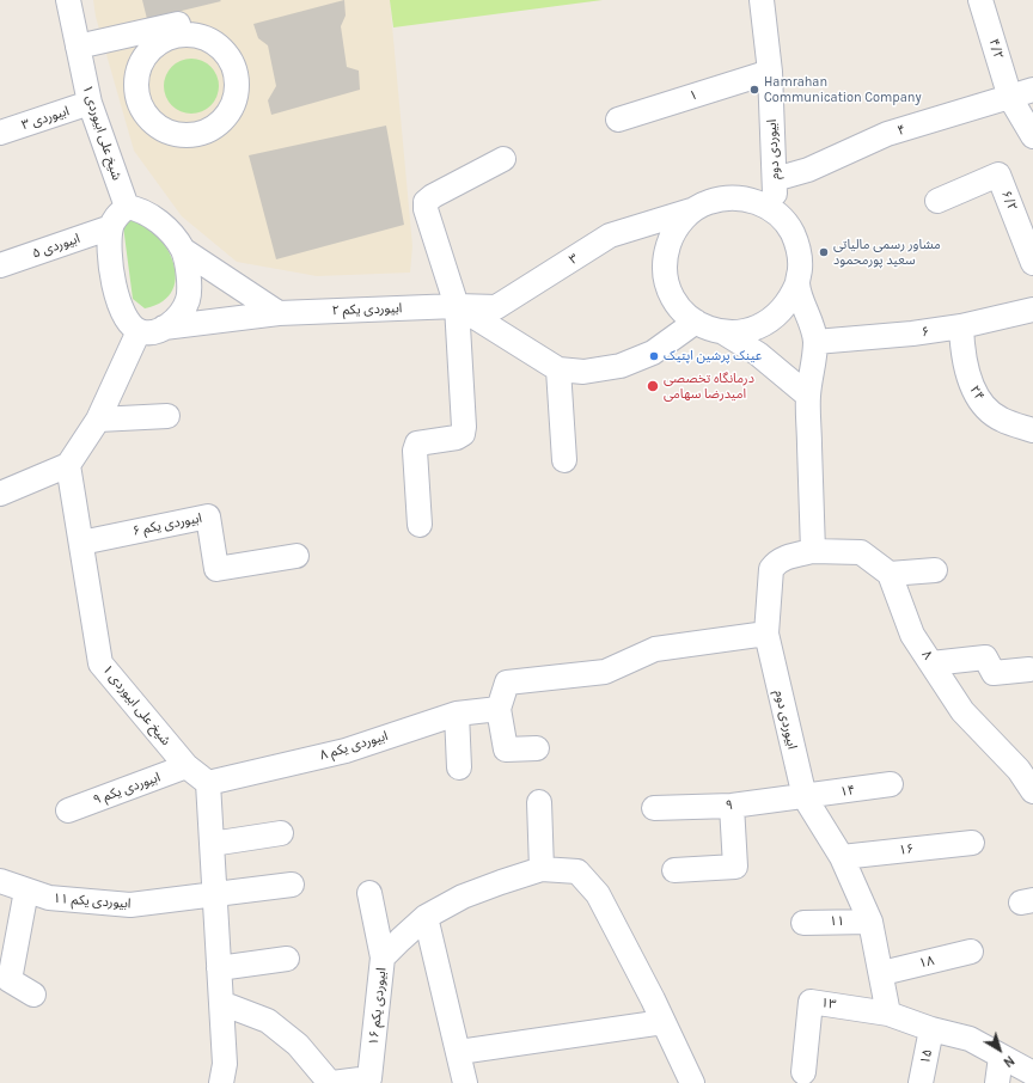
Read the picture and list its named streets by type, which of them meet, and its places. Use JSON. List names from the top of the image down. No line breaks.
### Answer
{"streets":{"street":["۴/۲","۱","۳ ابیوردی","۴","شیخ علی ابیوردی ۱","ابیوردی دوم","۶/۲","۵ ابیوردی","۳","۲ ابیوردی یکم","۶","۲۴","۶ ابیوردی یکم","۸","۸ ابیوردی یکم","۹ ابیوردی یکم","۱۴","۹","۱۶","۱۱ ابیوردی یکم","۱۱","۱۸","۱۳","۱۶ ابیوردی یکم","۱۵"]},"crossings":[["۴/۲","۴"],["۱","ابیوردی دوم"],["۳ ابیوردی","شیخ علی ابیوردی ۱"],["۴","ابیوردی دوم"],["۴","۳"],["شیخ علی ابیوردی ۱","۵ ابیوردی"],["شیخ علی ابیوردی ۱","۲ ابیوردی یکم"],["شیخ علی ابیوردی ۱","۶ ابیوردی یکم"],["شیخ علی ابیوردی ۱","۸ ابیوردی یکم"],["شیخ علی ابیوردی ۱","۹ ابیوردی یکم"],["ابیوردی دوم","۳"],["ابیوردی دوم","۱۴"],["ابیوردی دوم","۹"],["ابیوردی دوم","۱۶"],["ابیوردی دوم","۱۱"],["ابیوردی دوم","۱۸"],["ابیوردی دوم","۱۳"],["۵ ابیوردی","۲ ابیوردی یکم"],["۳","۲ ابیوردی یکم"],["۶","۲۴"],["۱۴","۹"]],"places":["Hamrahan Communication Company","مشاور رسمی مالیاتی سعید پورمحمود","عینک پرشین اپتیک","درمانگاه تخصصی امیدرضا سهامی"],"north":"bottom right"}
